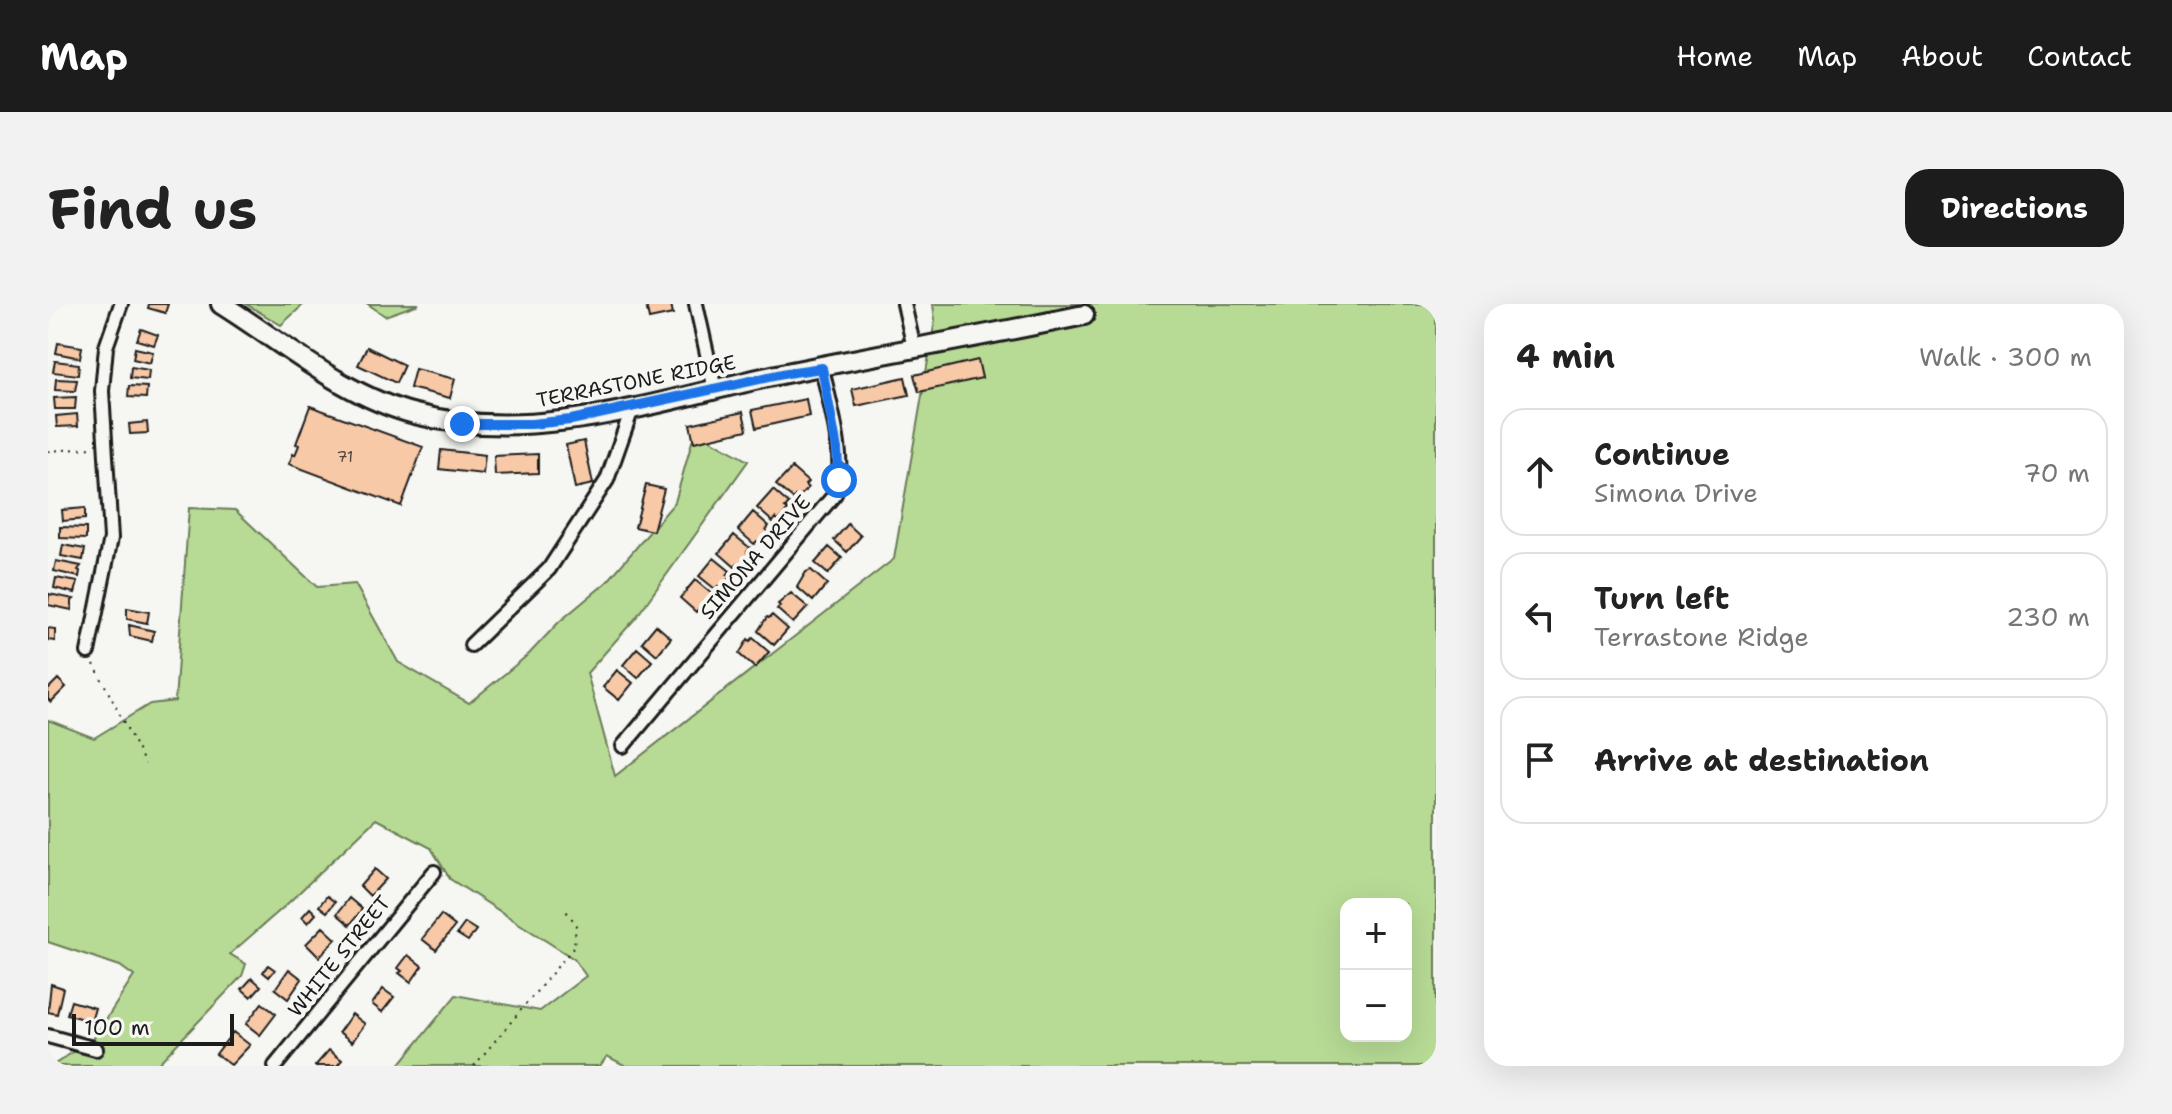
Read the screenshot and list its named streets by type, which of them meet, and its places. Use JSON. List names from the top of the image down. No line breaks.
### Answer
{"streets":{"street":["TERRASTONE RIDGE","SIMONA DRIVE","WHITE STREET"]},"crossings":[["TERRASTONE RIDGE","SIMONA DRIVE"]],"house_numbers":["71"],"scale_bar":"100 m","page":{"header":"Map","nav":["Home","Map","About","Contact"],"buttons":"Directions","title":"Find us","heading":["4 min","Walk · 300 m"],"list":[["Continue","Simona Drive","70 m"],["Turn left","Terrastone Ridge","230 m"],"Arrive at destination"],"map_buttons":["+","−"],"scale":"100 m"}}
